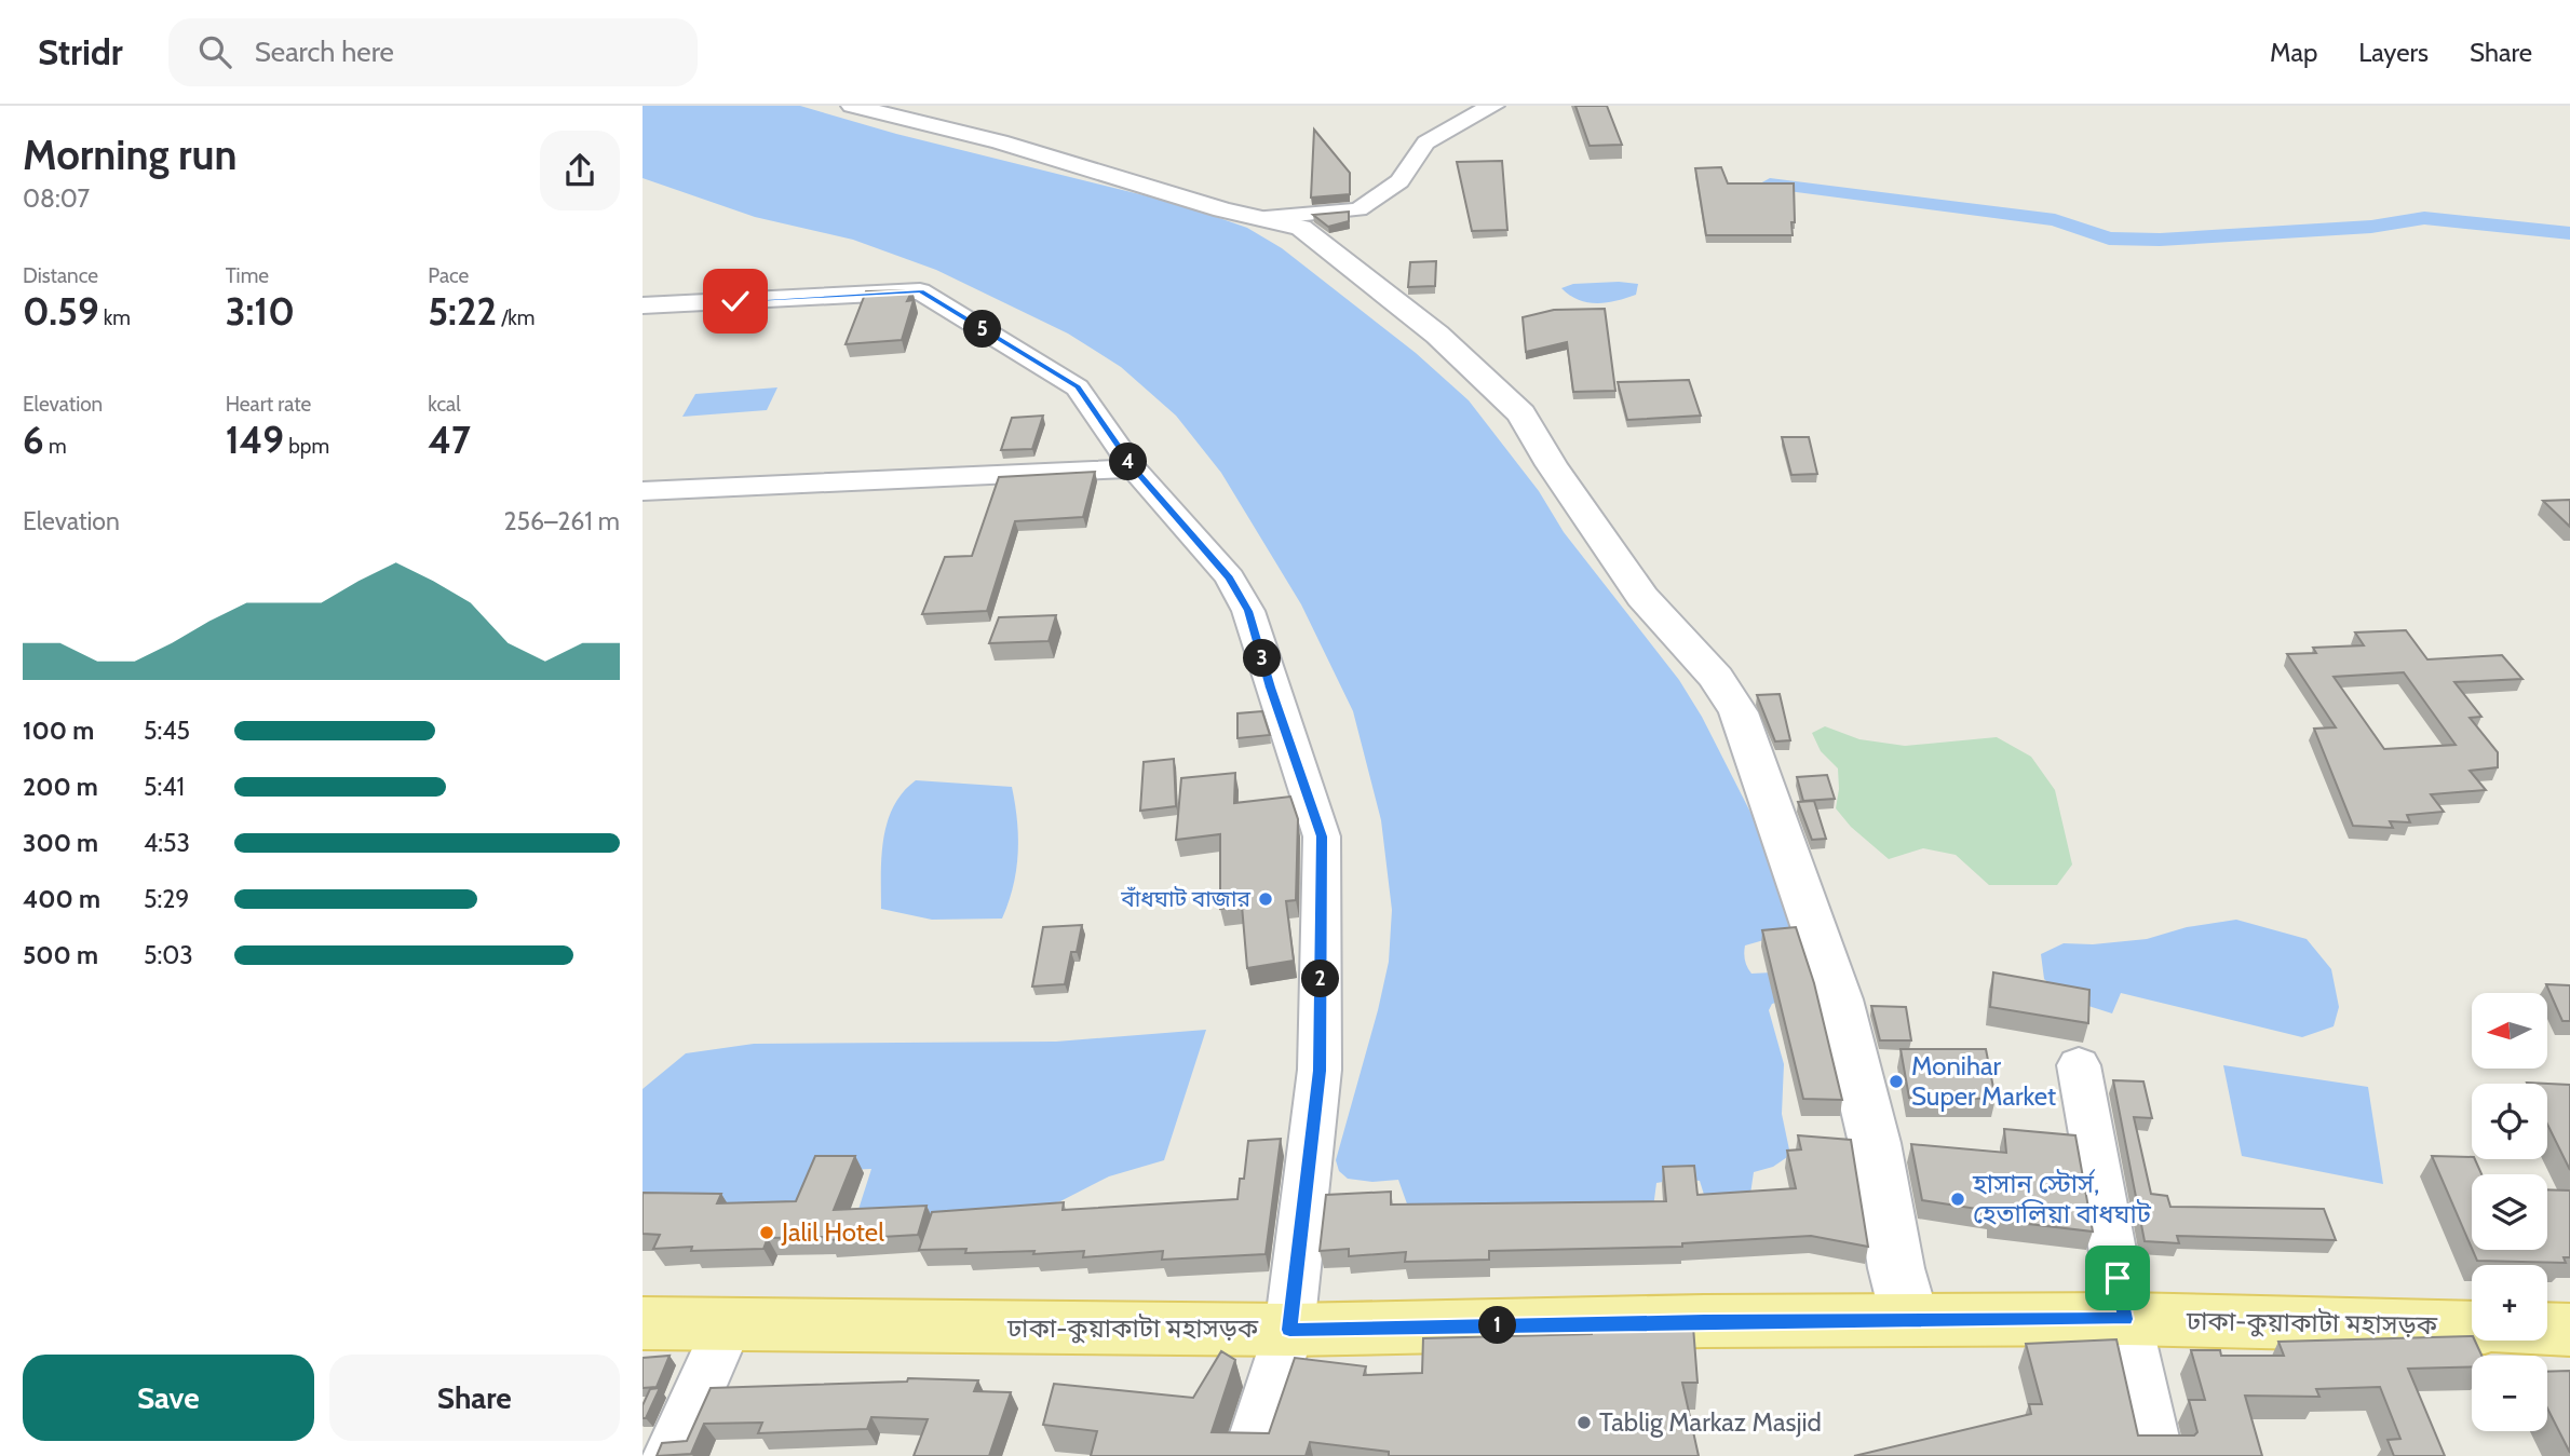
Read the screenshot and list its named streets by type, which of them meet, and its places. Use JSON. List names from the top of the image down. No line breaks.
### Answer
{"streets":{"main road":["ঢাকা-কুয়াকাটা মহাসড়ক"]},"places":["বাঁধঘাট বাজার","Monihar Super Market","হাসান স্টোর্স, হেতালিয়া বাধঘাট","Jalil Hotel","Tablig Markaz Masjid"],"north":"left","page":{"header":"Stridr","search":"Search here","nav":["Map","Layers","Share"],"heading":["Morning run","08:07"],"stats":[["Distance","0.59 km"],["Time","3:10"],["Pace","5:22 /km"],["Elevation","6 m"],["Heart rate","149 bpm"],["kcal","47"]],"pins":["5","4","3","2","1"],"chart":["Elevation","256–261 m"],"list":[{"name":"100 m","note":"5:45"},{"name":"200 m","note":"5:41"},{"name":"300 m","note":"4:53"},{"name":"400 m","note":"5:29"},{"name":"500 m","note":"5:03"}],"map_buttons":["+","−"],"buttons":["Save","Share"]}}
